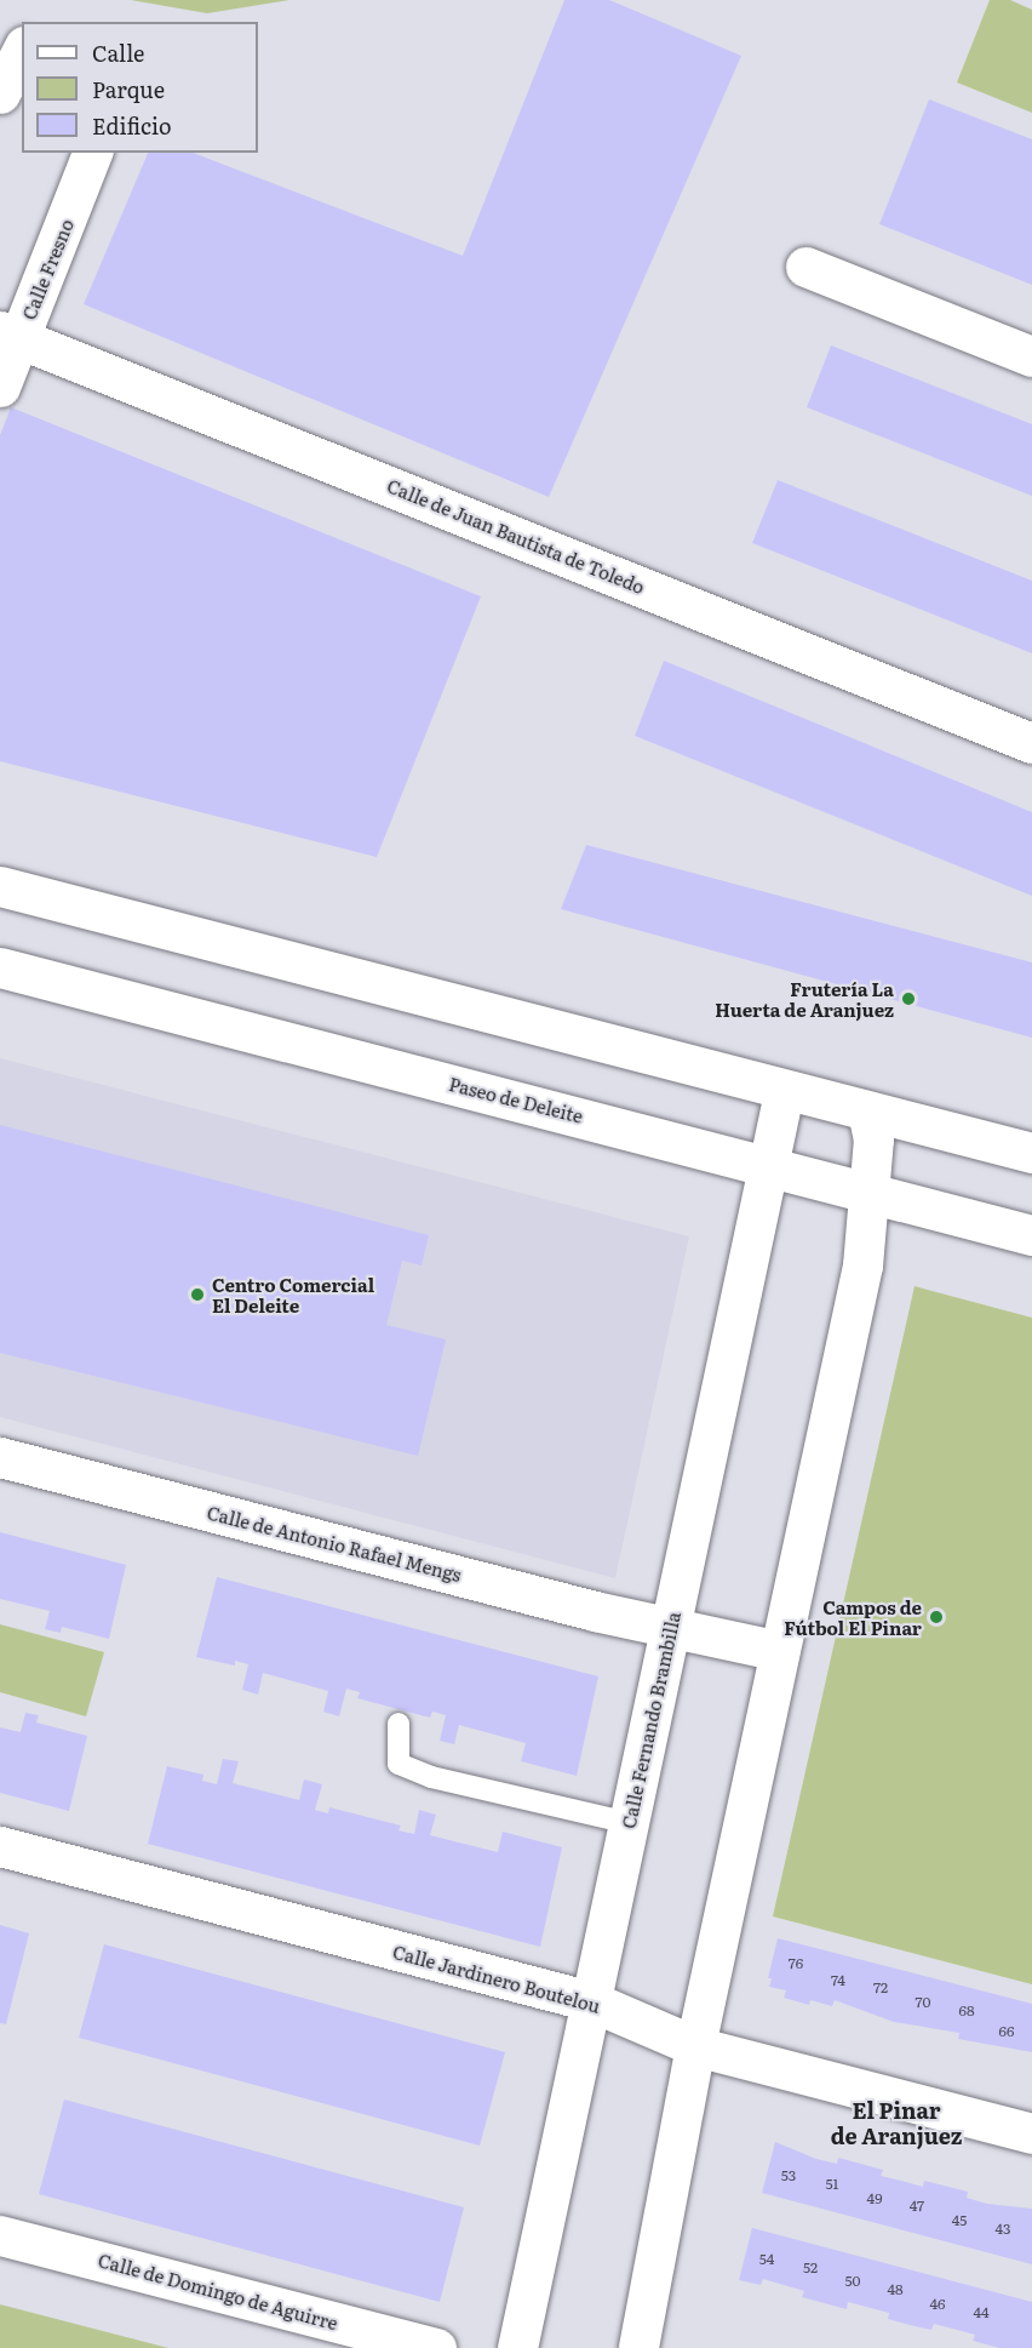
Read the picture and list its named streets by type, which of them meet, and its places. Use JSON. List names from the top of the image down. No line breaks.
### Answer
{"streets":{"street":["Calle Fresno","Calle de Juan Bautista de Toledo","Paseo de Deleite","Calle de Antonio Rafael Mengs","Calle Fernando Brambilla","Calle Jardinero Boutelou","Calle de Domingo de Aguirre"]},"crossings":[["Calle Fresno","Calle de Juan Bautista de Toledo"],["Paseo de Deleite","Calle Fernando Brambilla"],["Calle de Antonio Rafael Mengs","Calle Fernando Brambilla"],["Calle Fernando Brambilla","Calle Jardinero Boutelou"]],"districts":["El Pinar de Aranjuez"],"places":["Frutería La Huerta de Aranjuez","Centro Comercial El Deleite","Campos de Fútbol El Pinar"],"house_numbers":["76","74","72","70","68","66","53","51","49","47","45","43","54","52","50","48","46","44"],"legend":["Calle","Parque","Edificio"]}
